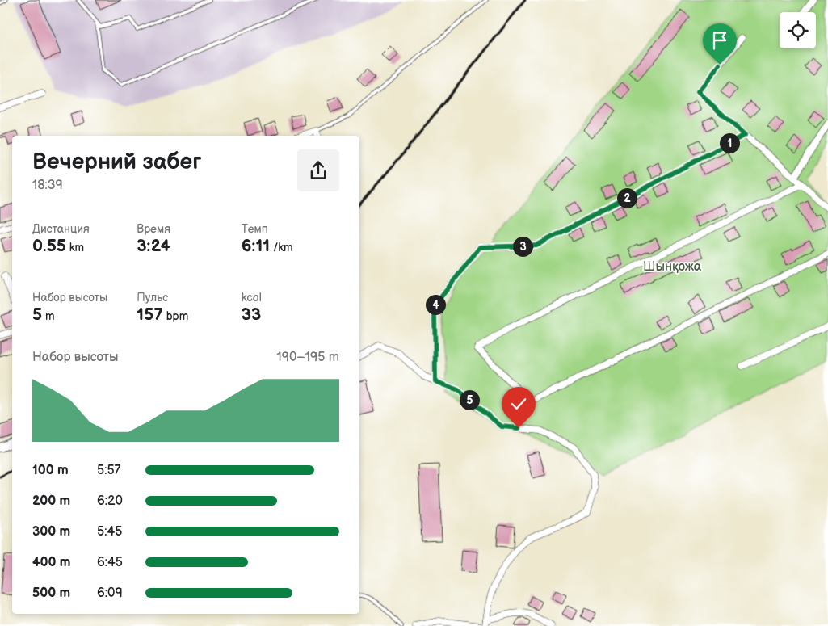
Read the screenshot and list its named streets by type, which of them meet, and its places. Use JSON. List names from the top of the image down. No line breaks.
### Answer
{"parks":["Шынқожа"],"page":{"pins":["1","2","3","4","5"],"heading":["Вечерний забег","18:39"],"stats":[["Дистанция","0.55 km"],["Время","3:24"],["Темп","6:11 /km"],["Набор высоты","5 m"],["Пульс","157 bpm"],["kcal","33"]],"chart":["Набор высоты","190–195 m"],"list":[{"name":"100 m","note":"5:57"},{"name":"200 m","note":"6:20"},{"name":"300 m","note":"5:45"},{"name":"400 m","note":"6:45"},{"name":"500 m","note":"6:09"}]}}
